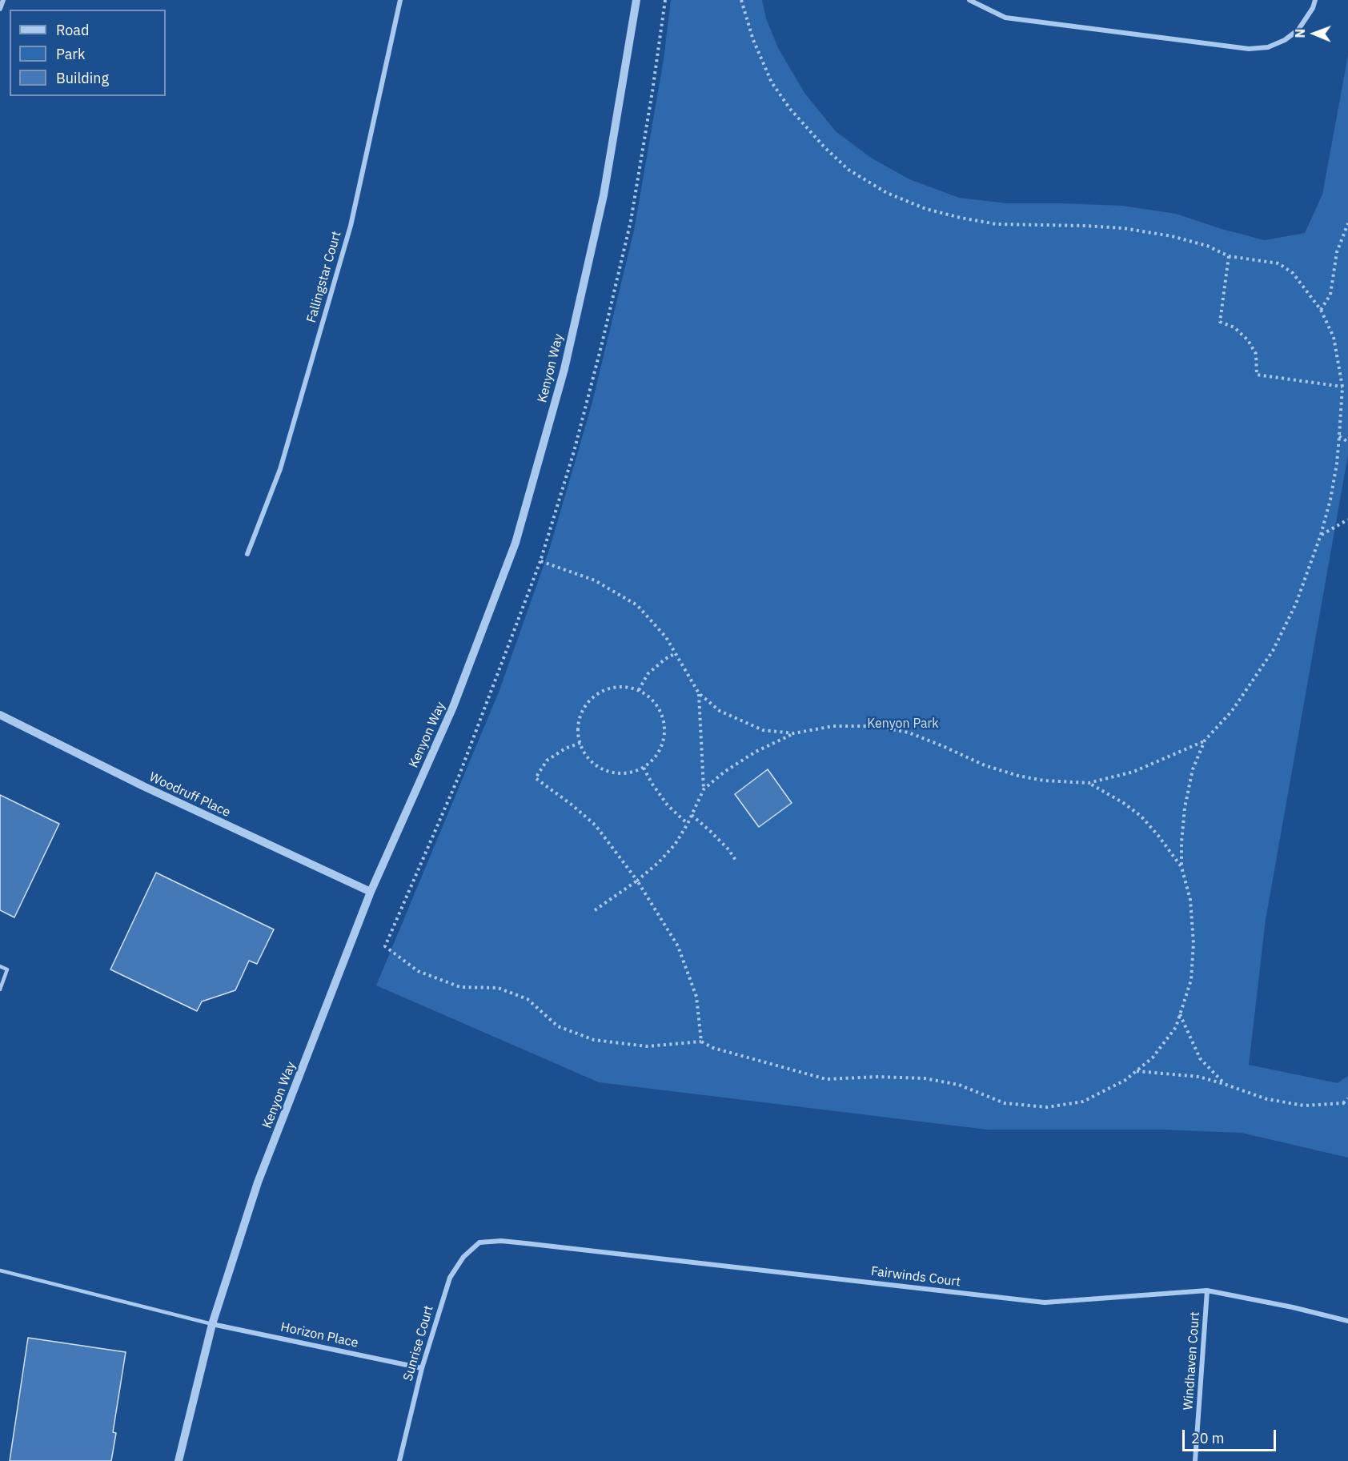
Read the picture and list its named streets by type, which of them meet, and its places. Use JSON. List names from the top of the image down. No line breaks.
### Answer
{"streets":{"street":["Fallingstar Court","Kenyon Way","Woodruff Place","Fairwinds Court","Horizon Place","Sunrise Court","Windhaven Court"]},"crossings":[["Kenyon Way","Woodruff Place"],["Kenyon Way","Horizon Place"],["Fairwinds Court","Sunrise Court"],["Fairwinds Court","Windhaven Court"],["Horizon Place","Sunrise Court"]],"parks":["Kenyon Park"],"legend":["Road","Park","Building"],"scale_bar":"20 m","north":"left"}
